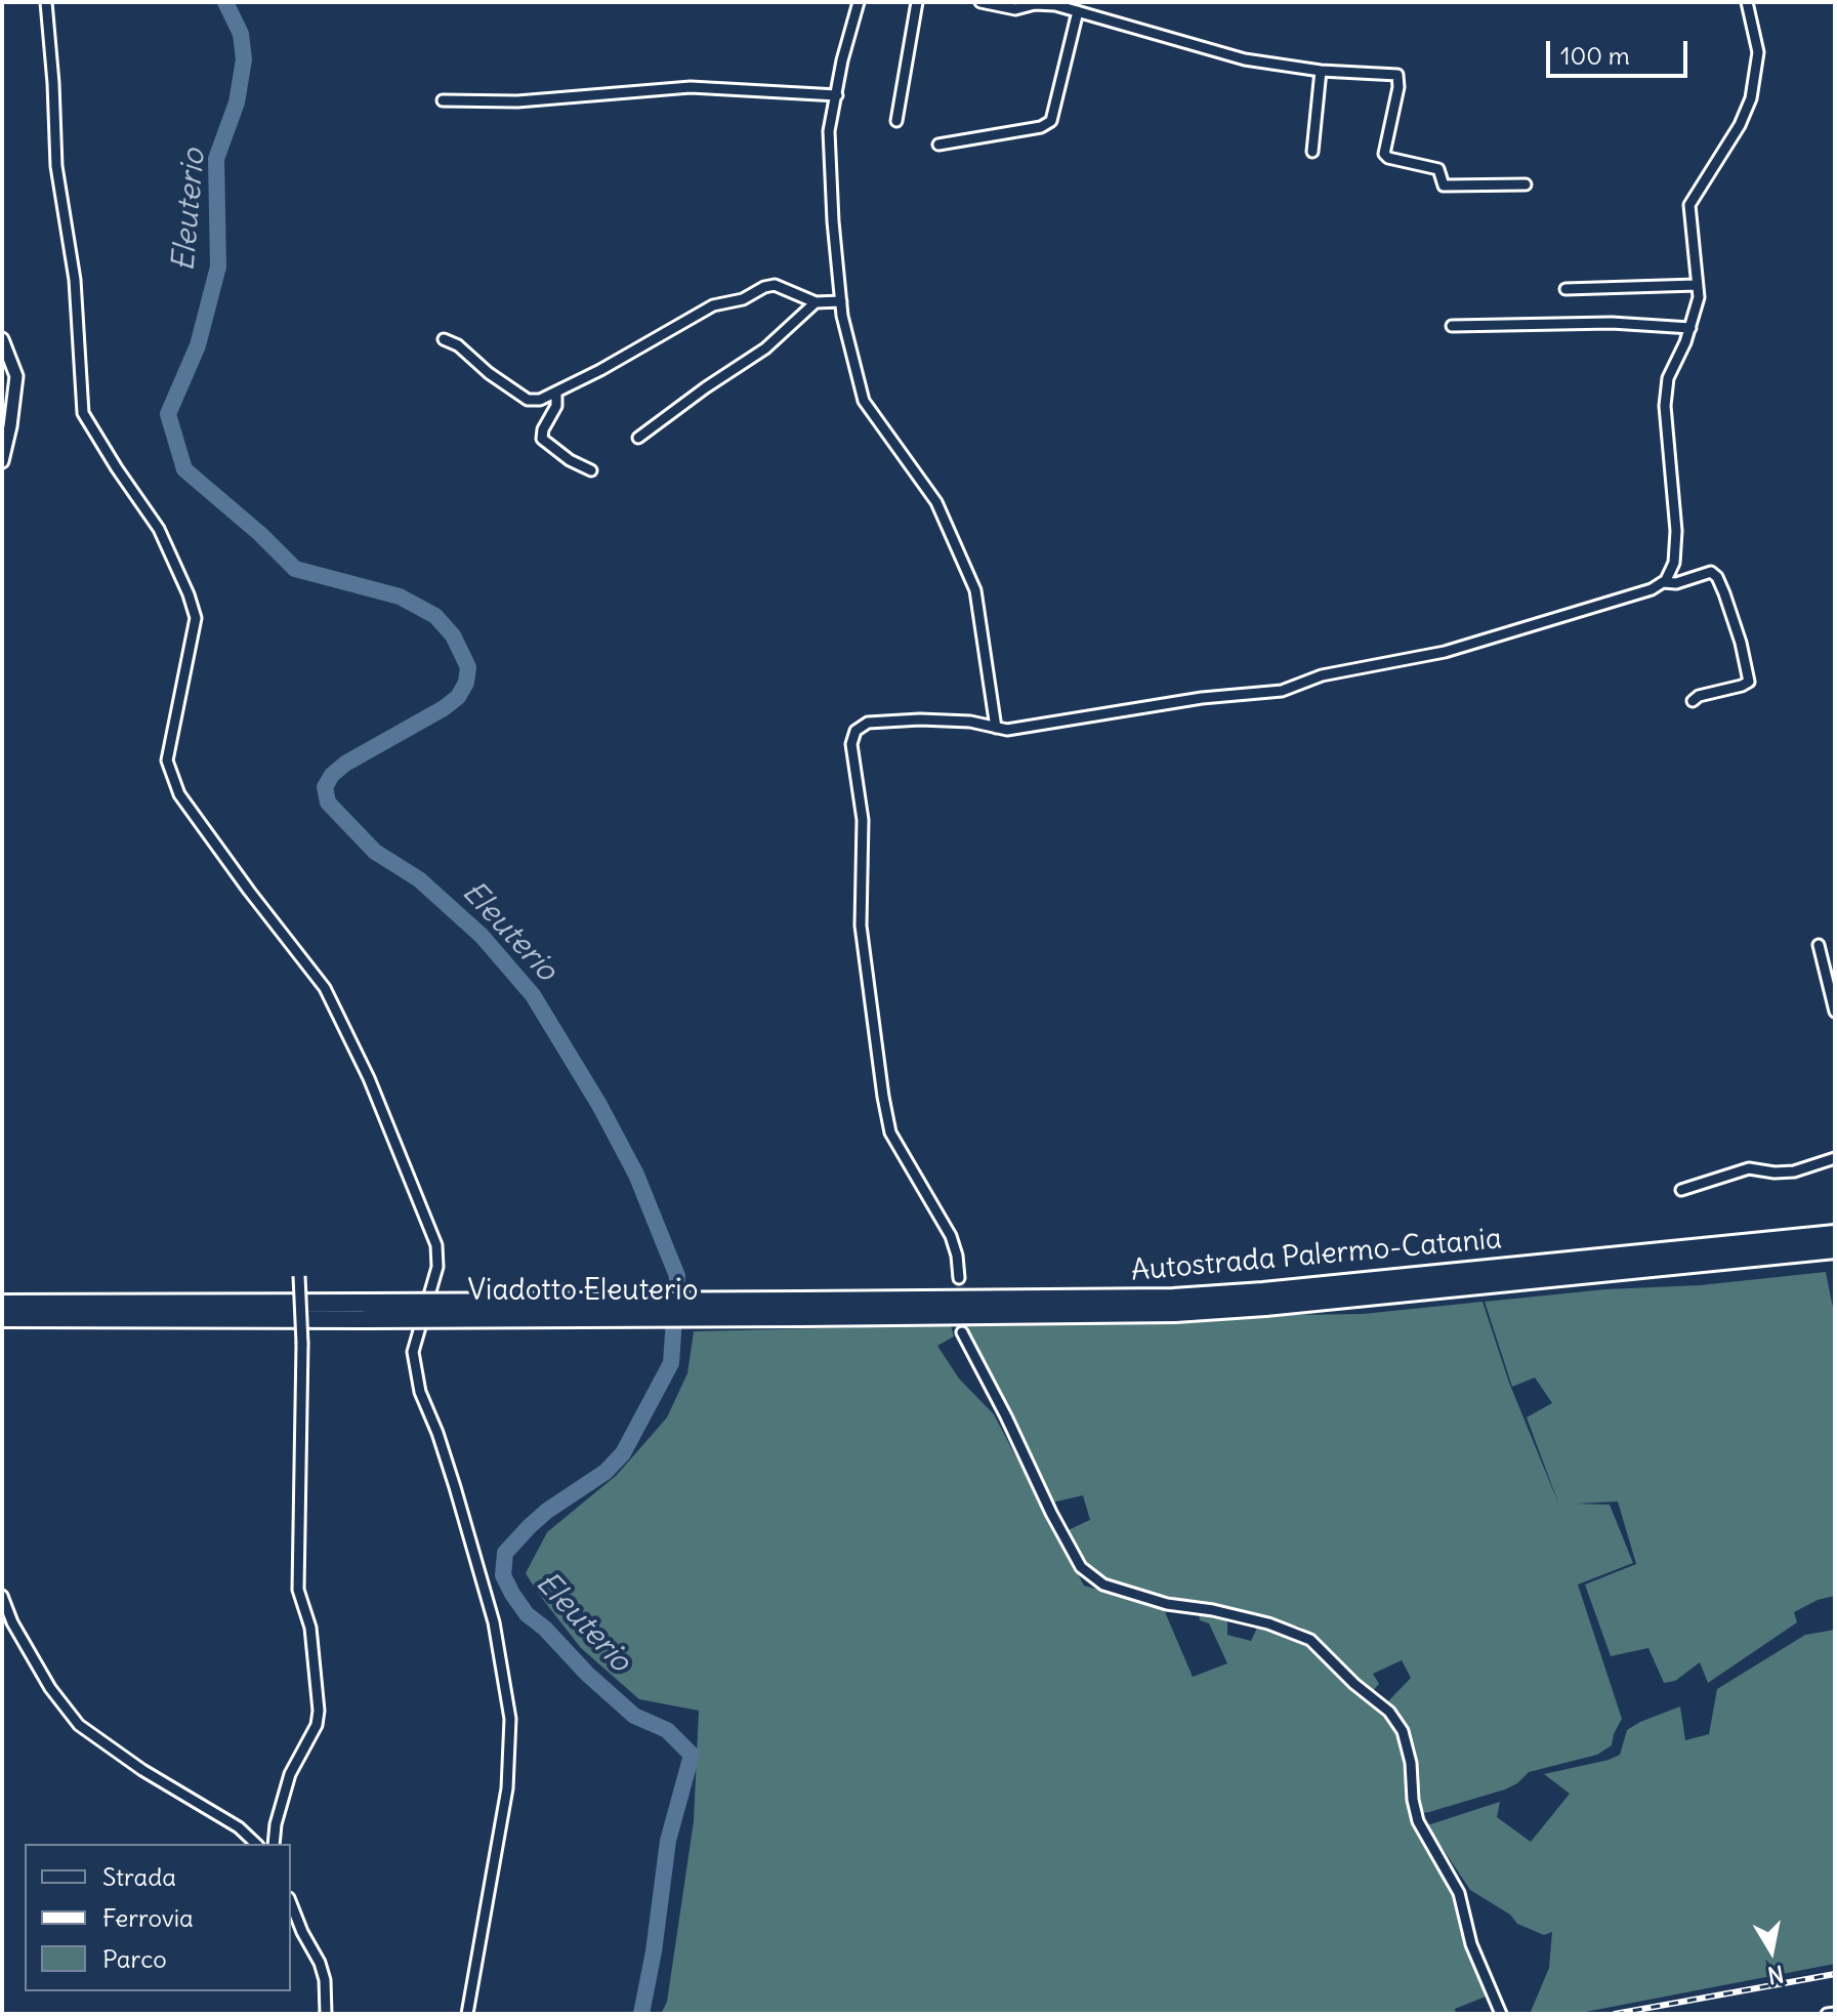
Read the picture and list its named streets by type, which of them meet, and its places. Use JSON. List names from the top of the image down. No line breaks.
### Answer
{"streets":{"highway":["Autostrada Palermo-Catania","Viadotto Eleuterio"]},"crossings":[["Autostrada Palermo-Catania","Viadotto Eleuterio"]],"water":["Eleuterio"],"legend":["Strada","Ferrovia","Parco"],"scale_bar":"100 m","north":"bottom"}
